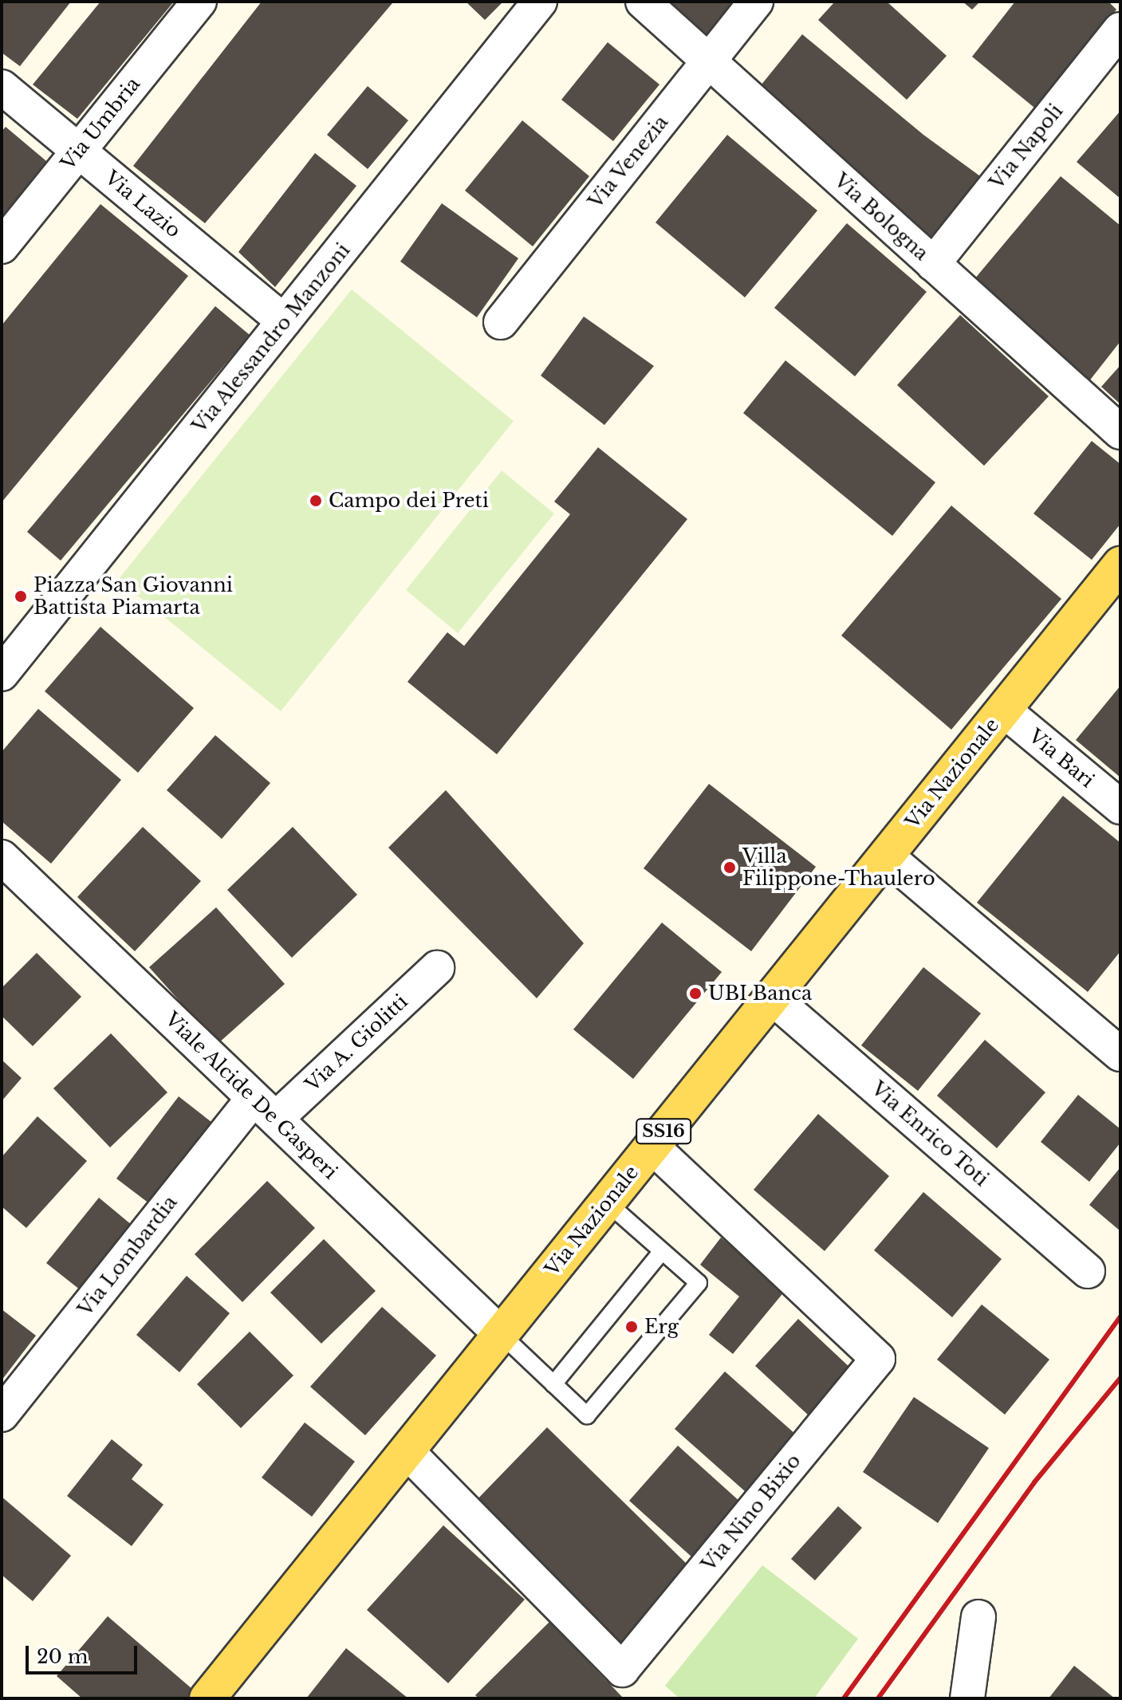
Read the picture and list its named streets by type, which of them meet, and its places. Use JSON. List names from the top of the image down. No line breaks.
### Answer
{"streets":{"main road":["Via Nazionale","SS16"],"street":["Via Umbria","Via Napoli","Via Venezia","Via Lazio","Via Bologna","Via Alessandro Manzoni","Via Bari","Via A. Giolitti","Viale Alcide De Gasperi","Via Enrico Toti","Via Lombardia","Via Nino Bixio"]},"crossings":[["Via Umbria","Via Lazio"],["Via Napoli","Via Bologna"],["Via Venezia","Via Bologna"],["Via Lazio","Via Alessandro Manzoni"],["Via Bari","Via Nazionale"],["Via Nazionale","Viale Alcide De Gasperi"],["Via Nazionale","Via Enrico Toti"],["Via Nazionale","Via Nino Bixio"],["Via A. Giolitti","Viale Alcide De Gasperi"],["Via A. Giolitti","Via Lombardia"],["Viale Alcide De Gasperi","Via Lombardia"]],"places":["Campo dei Preti","Piazza San Giovanni Battista Piamarta","Villa Filippone-Thaulero","UBI Banca","Erg"],"scale_bar":"20 m"}
